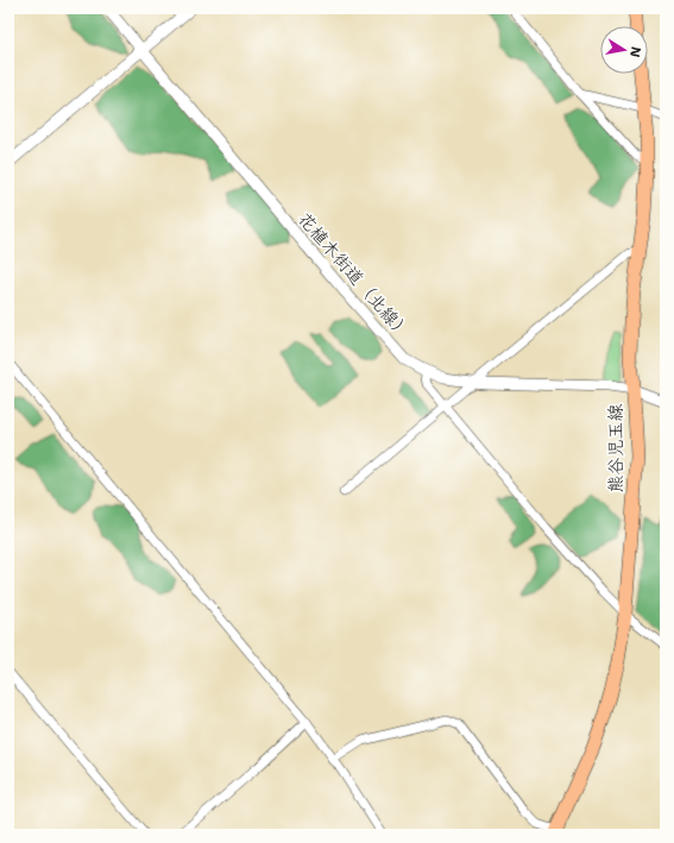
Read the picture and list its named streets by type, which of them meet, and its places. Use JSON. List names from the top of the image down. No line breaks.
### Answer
{"streets":{"main road":["熊谷児玉線"],"street":["花植木街道（北線）"]},"crossings":[["花植木街道（北線）","熊谷児玉線"]],"north":"right"}
